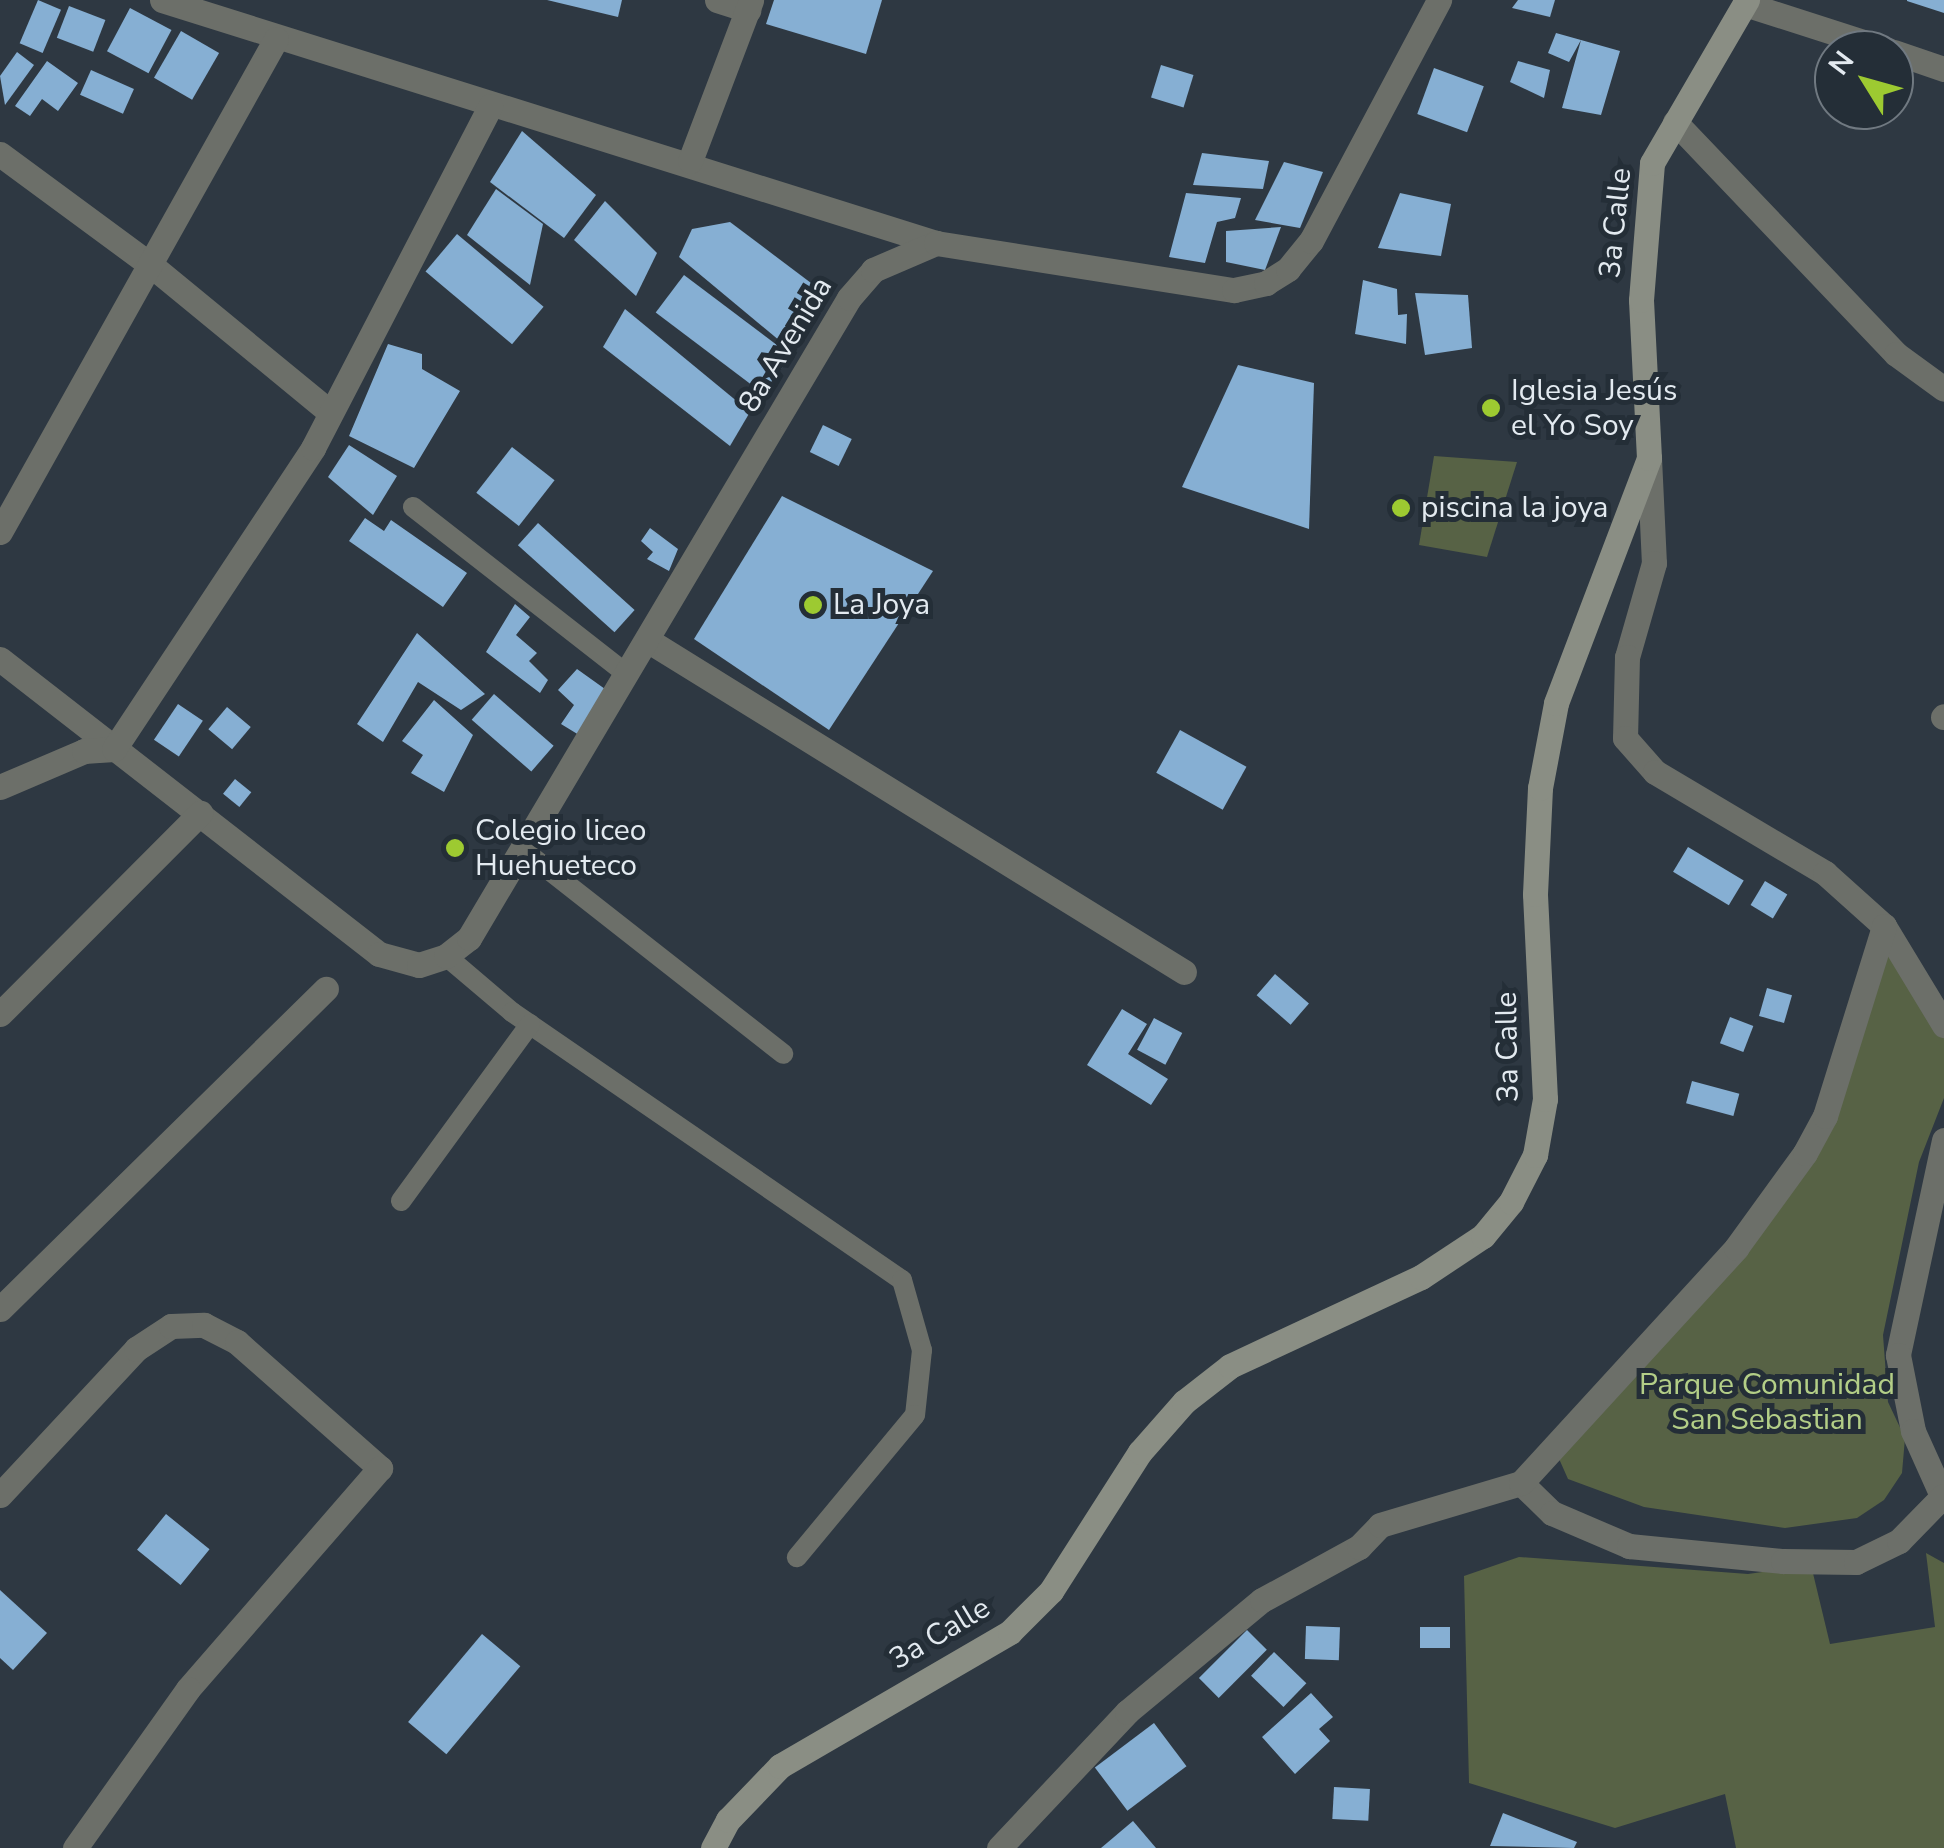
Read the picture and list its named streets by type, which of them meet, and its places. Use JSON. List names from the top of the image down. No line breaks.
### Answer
{"streets":{"street":["3a Calle","8a Avenida"]},"parks":["Parque Comunidad San Sebastian"],"places":["Iglesia Jesús el Yo Soy","piscina la joya","La Joya","Colegio liceo Huehueteco"],"north":"top left"}
